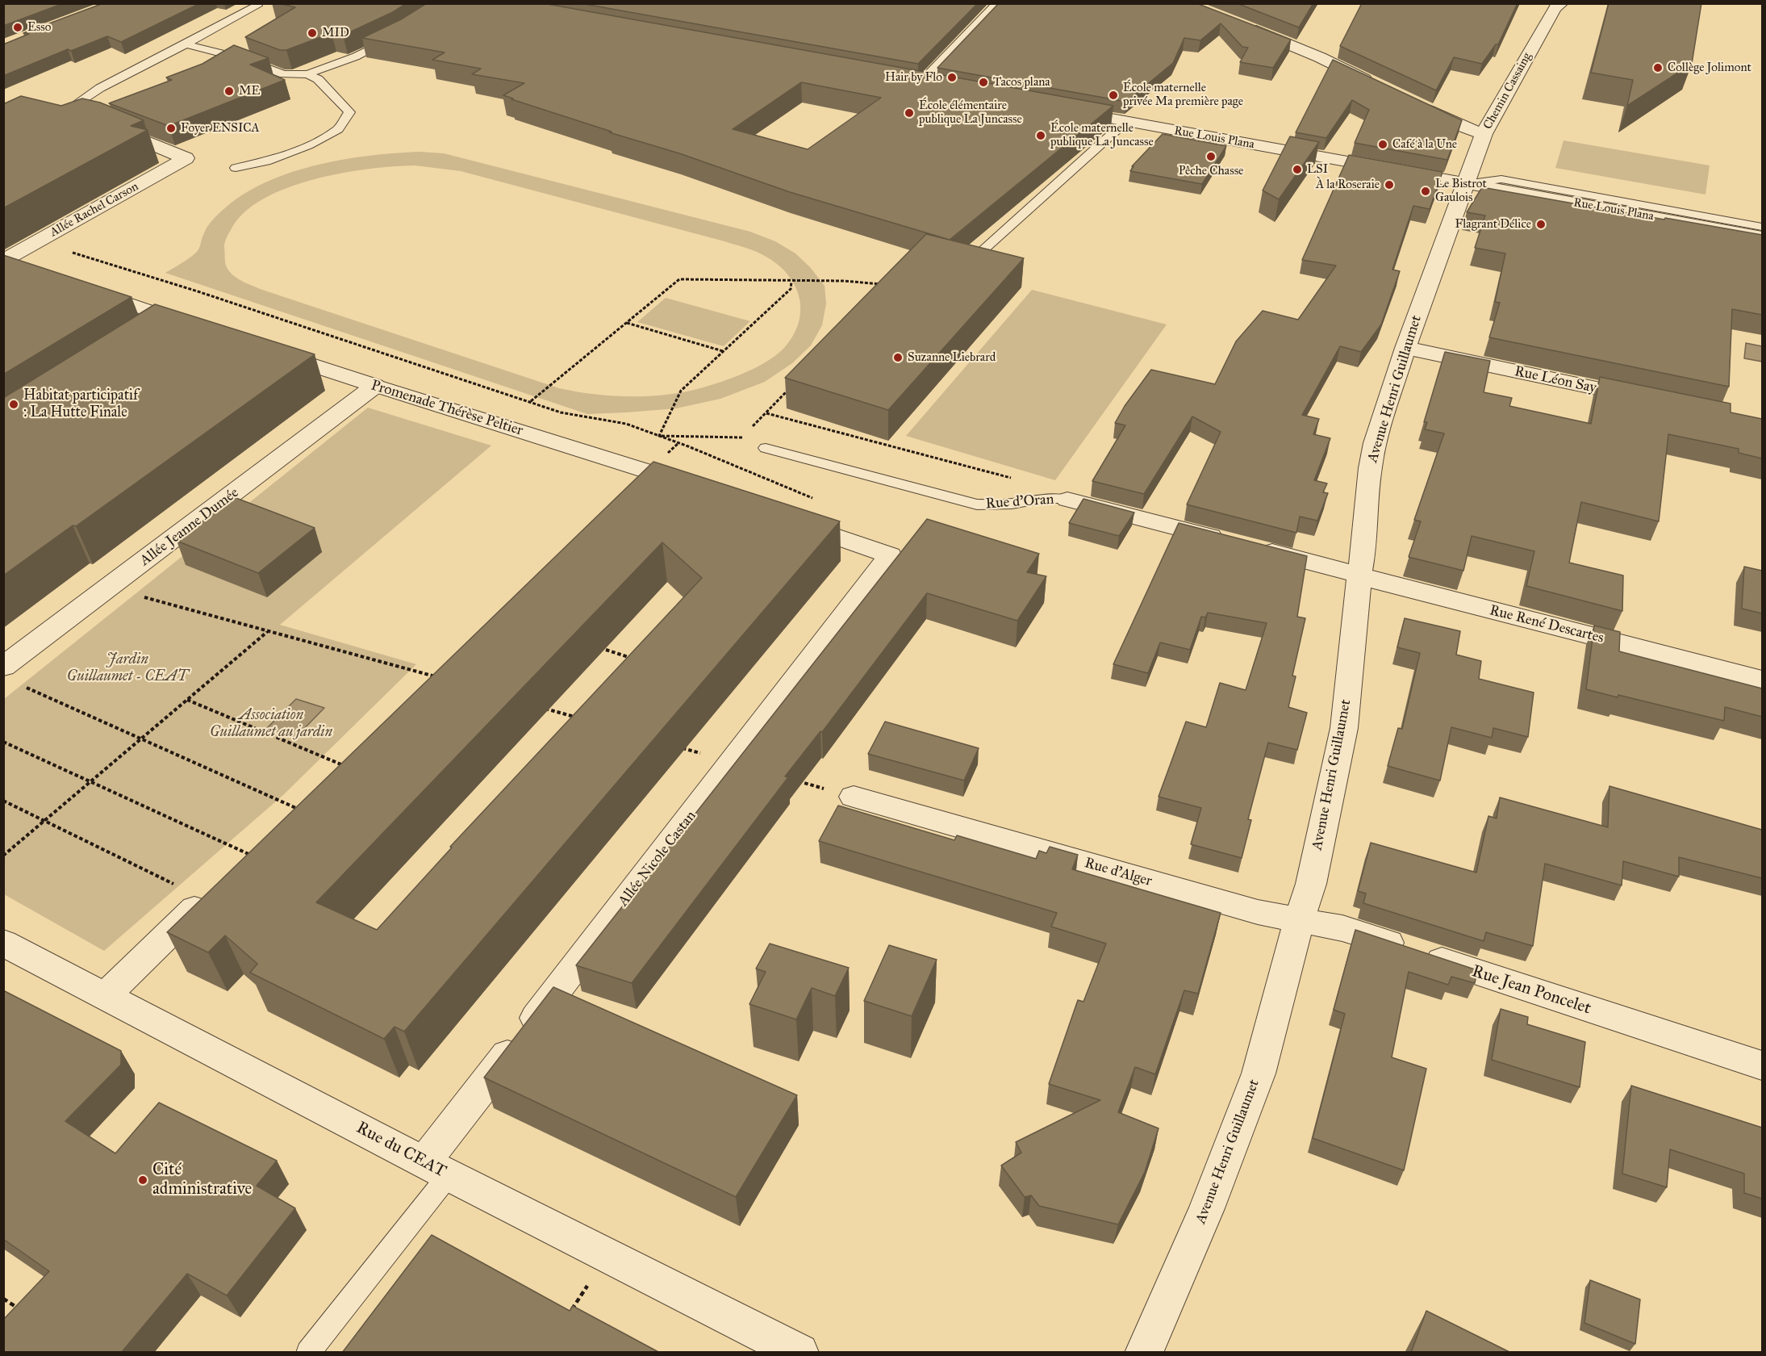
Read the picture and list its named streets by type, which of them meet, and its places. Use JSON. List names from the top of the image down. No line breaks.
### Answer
{"streets":{"street":["Chemin Cassaing","Rue Louis Plana","Allée Rachel Carson","Rue Léon Say","Avenue Henri Guillaumet","Promenade Thérèse Peltier","Rue d'Oran","Allée Jeanne Dumée","Rue René Descartes","Allée Nicole Castan","Rue d'Alger","Rue Jean Poncelet","Rue du CEAT"]},"crossings":[["Chemin Cassaing","Rue Louis Plana"],["Chemin Cassaing","Avenue Henri Guillaumet"],["Rue Louis Plana","Avenue Henri Guillaumet"],["Rue Léon Say","Avenue Henri Guillaumet"],["Avenue Henri Guillaumet","Rue d'Oran"],["Avenue Henri Guillaumet","Rue René Descartes"],["Avenue Henri Guillaumet","Rue d'Alger"],["Avenue Henri Guillaumet","Rue Jean Poncelet"],["Promenade Thérèse Peltier","Allée Jeanne Dumée"],["Rue d'Oran","Rue René Descartes"],["Allée Nicole Castan","Rue du CEAT"],["Rue d'Alger","Rue Jean Poncelet"]],"parks":["Jardin Guillaumet - CEAT","Association Guillaumet au jardin"],"places":["Esso","MID","Collège Jolimont","Hair by Flo","Tacos plana","ME","École maternelle privée Ma première page","École élémentaire publique La Juncasse","Foyer ENSICA","École maternelle publique La Juncasse","Café à la Une","Pêche Chasse","LSI","À la Roseraie","Le Bistrot Gaulois","Flagrant Délice","Suzanne Liebrard","Habitat participatif : La Hutte Finale","Cité administrative"]}
